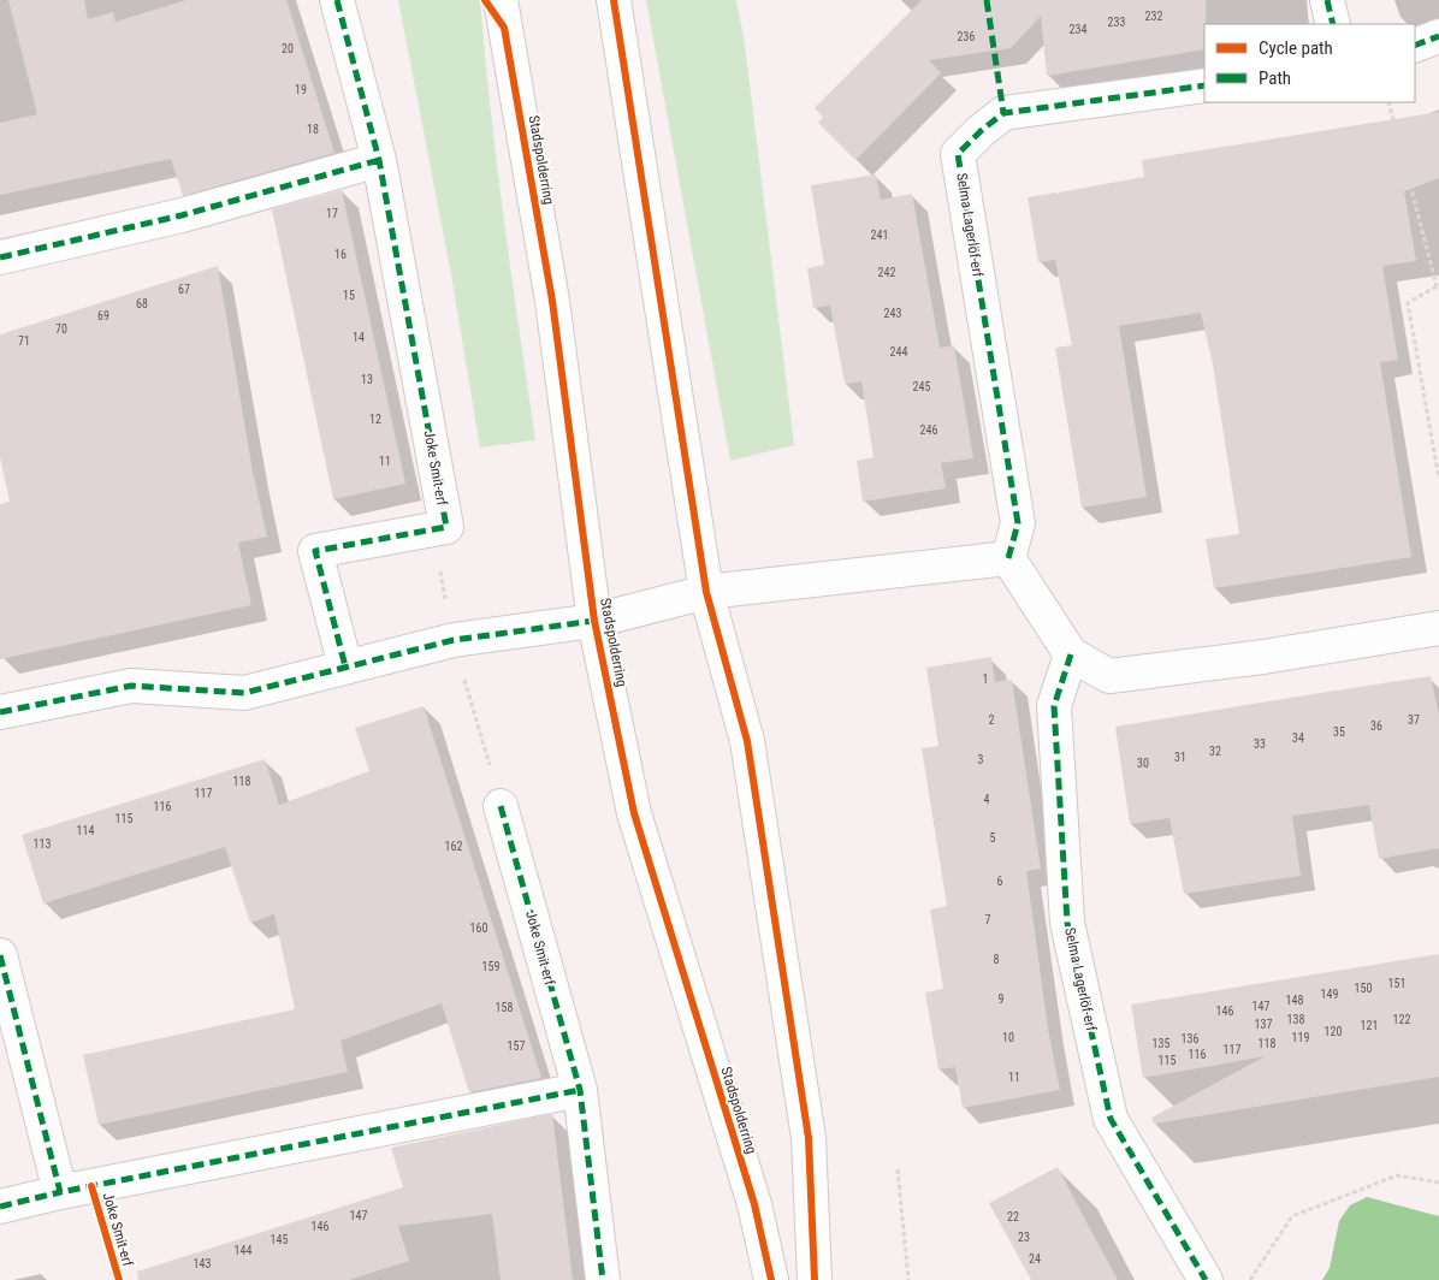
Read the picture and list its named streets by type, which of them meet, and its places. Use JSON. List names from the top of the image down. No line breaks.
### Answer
{"streets":{"street":["Stadspolderring","Selma Lagerlöf-erf","Joke Smit-erf"]},"house_numbers":["232","233","234","236","20","19","18","17","241","16","242","67","15","68","243","69","70","14","71","244","13","245","12","246","11","1","2","37","36","35","34","33","32","31","3","30","118","117","4","116","115","114","5","113","162","6","7","160","8","159","151","150","149","9","148","147","158","146","138","122","137","121","120","10","119","136","135","118","157","117","116","115","11","147","22","146","23","145","144","24","143"],"legend":["Cycle path","Path"]}
